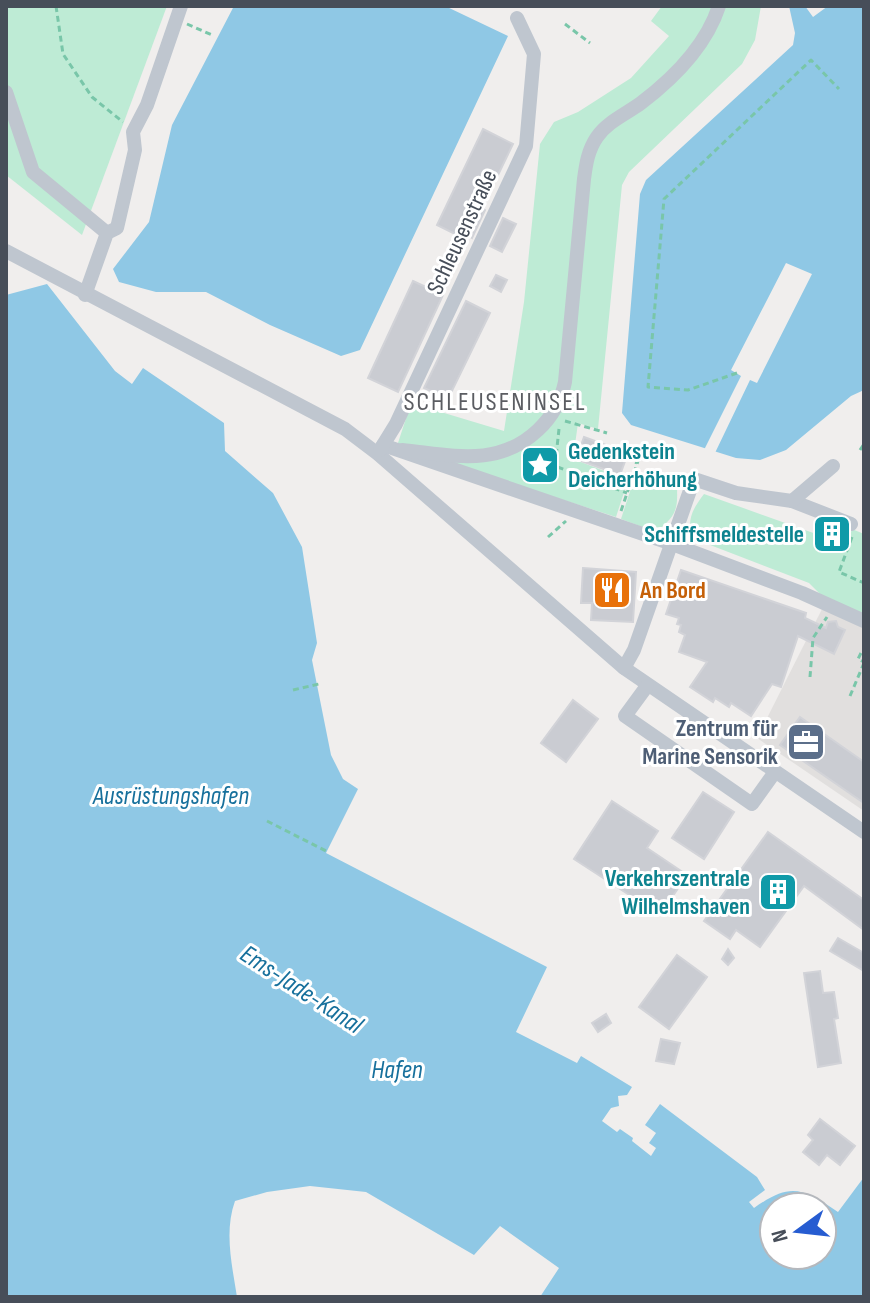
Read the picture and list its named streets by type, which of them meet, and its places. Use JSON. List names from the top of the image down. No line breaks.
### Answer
{"streets":{"street":["Schleusenstraße"]},"districts":["SCHLEUSENINSEL"],"water":["Ausrüstungshafen","Ems-Jade-Kanal","Hafen"],"places":{"place":["Gedenkstein Deicherhöhung"],"building":["Schiffsmeldestelle","Verkehrszentrale Wilhelmshaven"],"restaurant":["An Bord"],"office":["Zentrum für Marine Sensorik"]},"north":"left"}
